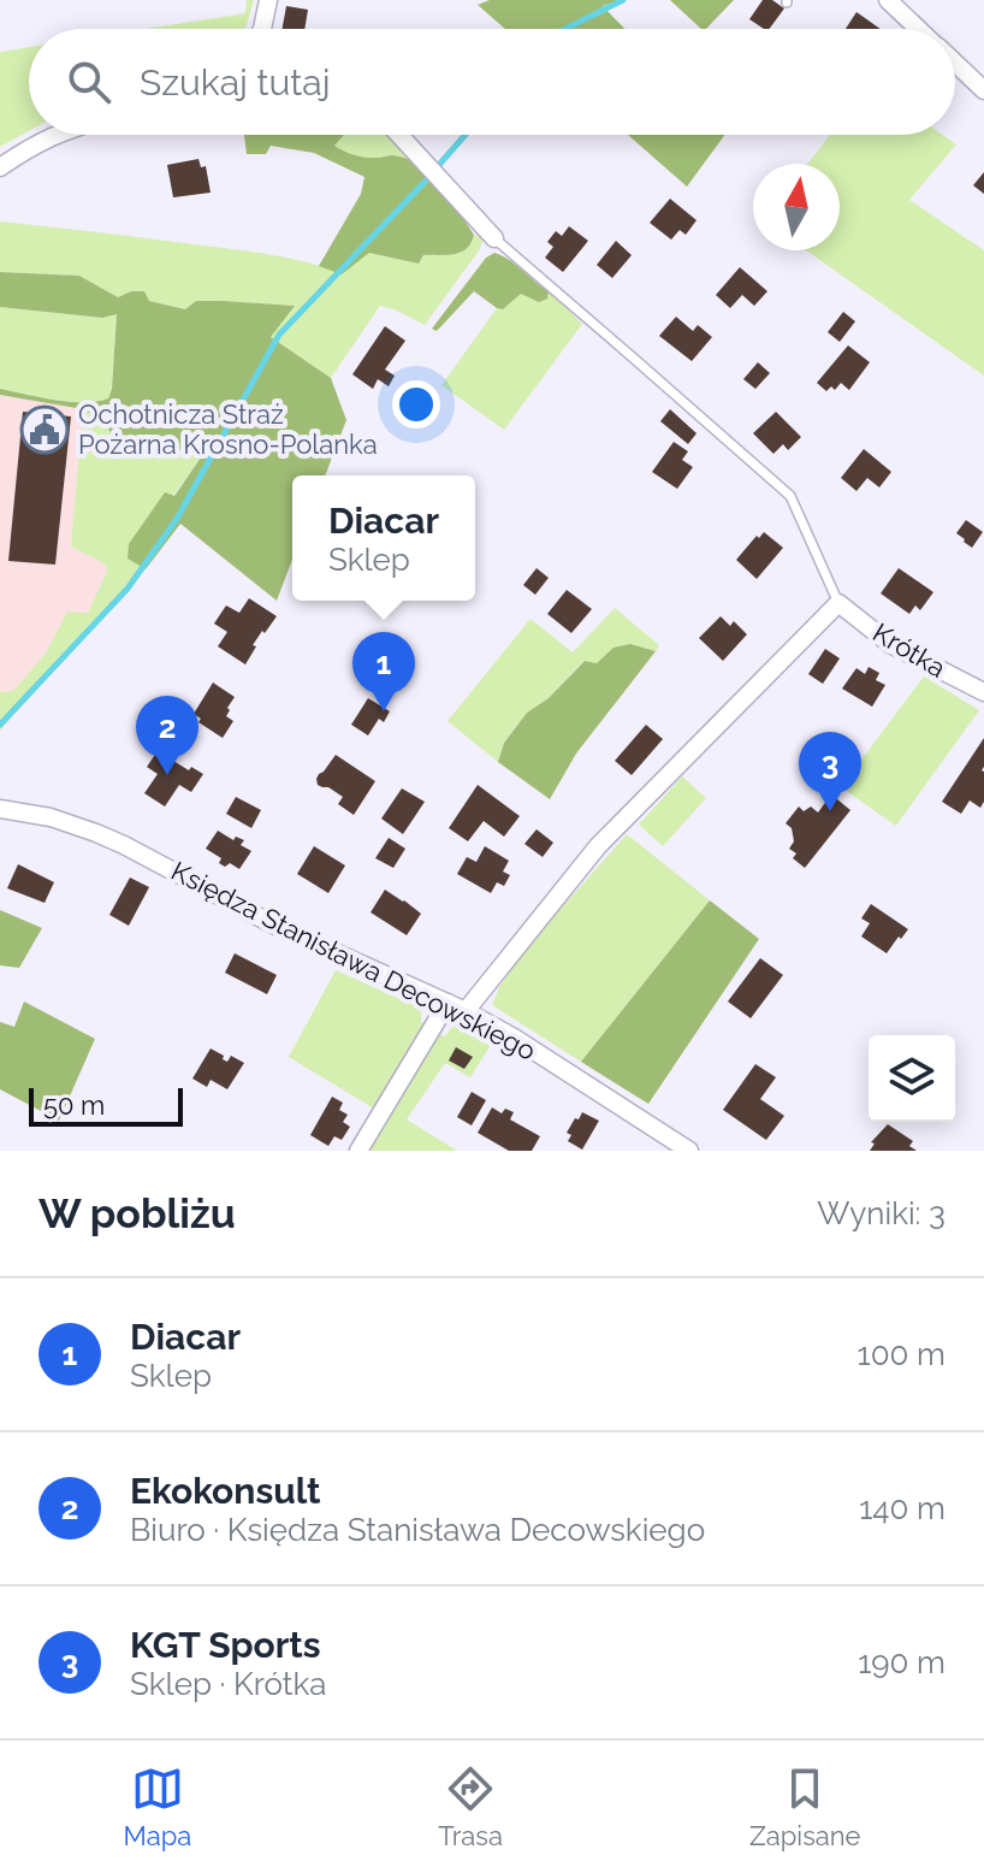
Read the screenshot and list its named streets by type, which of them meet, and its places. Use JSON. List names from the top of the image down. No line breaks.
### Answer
{"streets":{"street":["Krótka","Księdza Stanisława Decowskiego"]},"places":{"public building":["Ochotnicza Straż Pożarna Krosno-Polanka"]},"scale_bar":"50 m","north":"top","page":{"search":"Szukaj tutaj","popup":["Diacar","Sklep"],"pins":["1","2","3"],"scale":"50 m","heading":["W pobliżu","Wyniki: 3"],"list":[{"mark":"1","name":"Diacar","note":"Sklep","value":"100 m"},{"mark":"2","name":"Ekokonsult","note":"Biuro · Księdza Stanisława Decowskiego","value":"140 m"},{"mark":"3","name":"KGT Sports","note":"Sklep · Krótka","value":"190 m"}],"nav":["Mapa","Trasa","Zapisane"]}}
